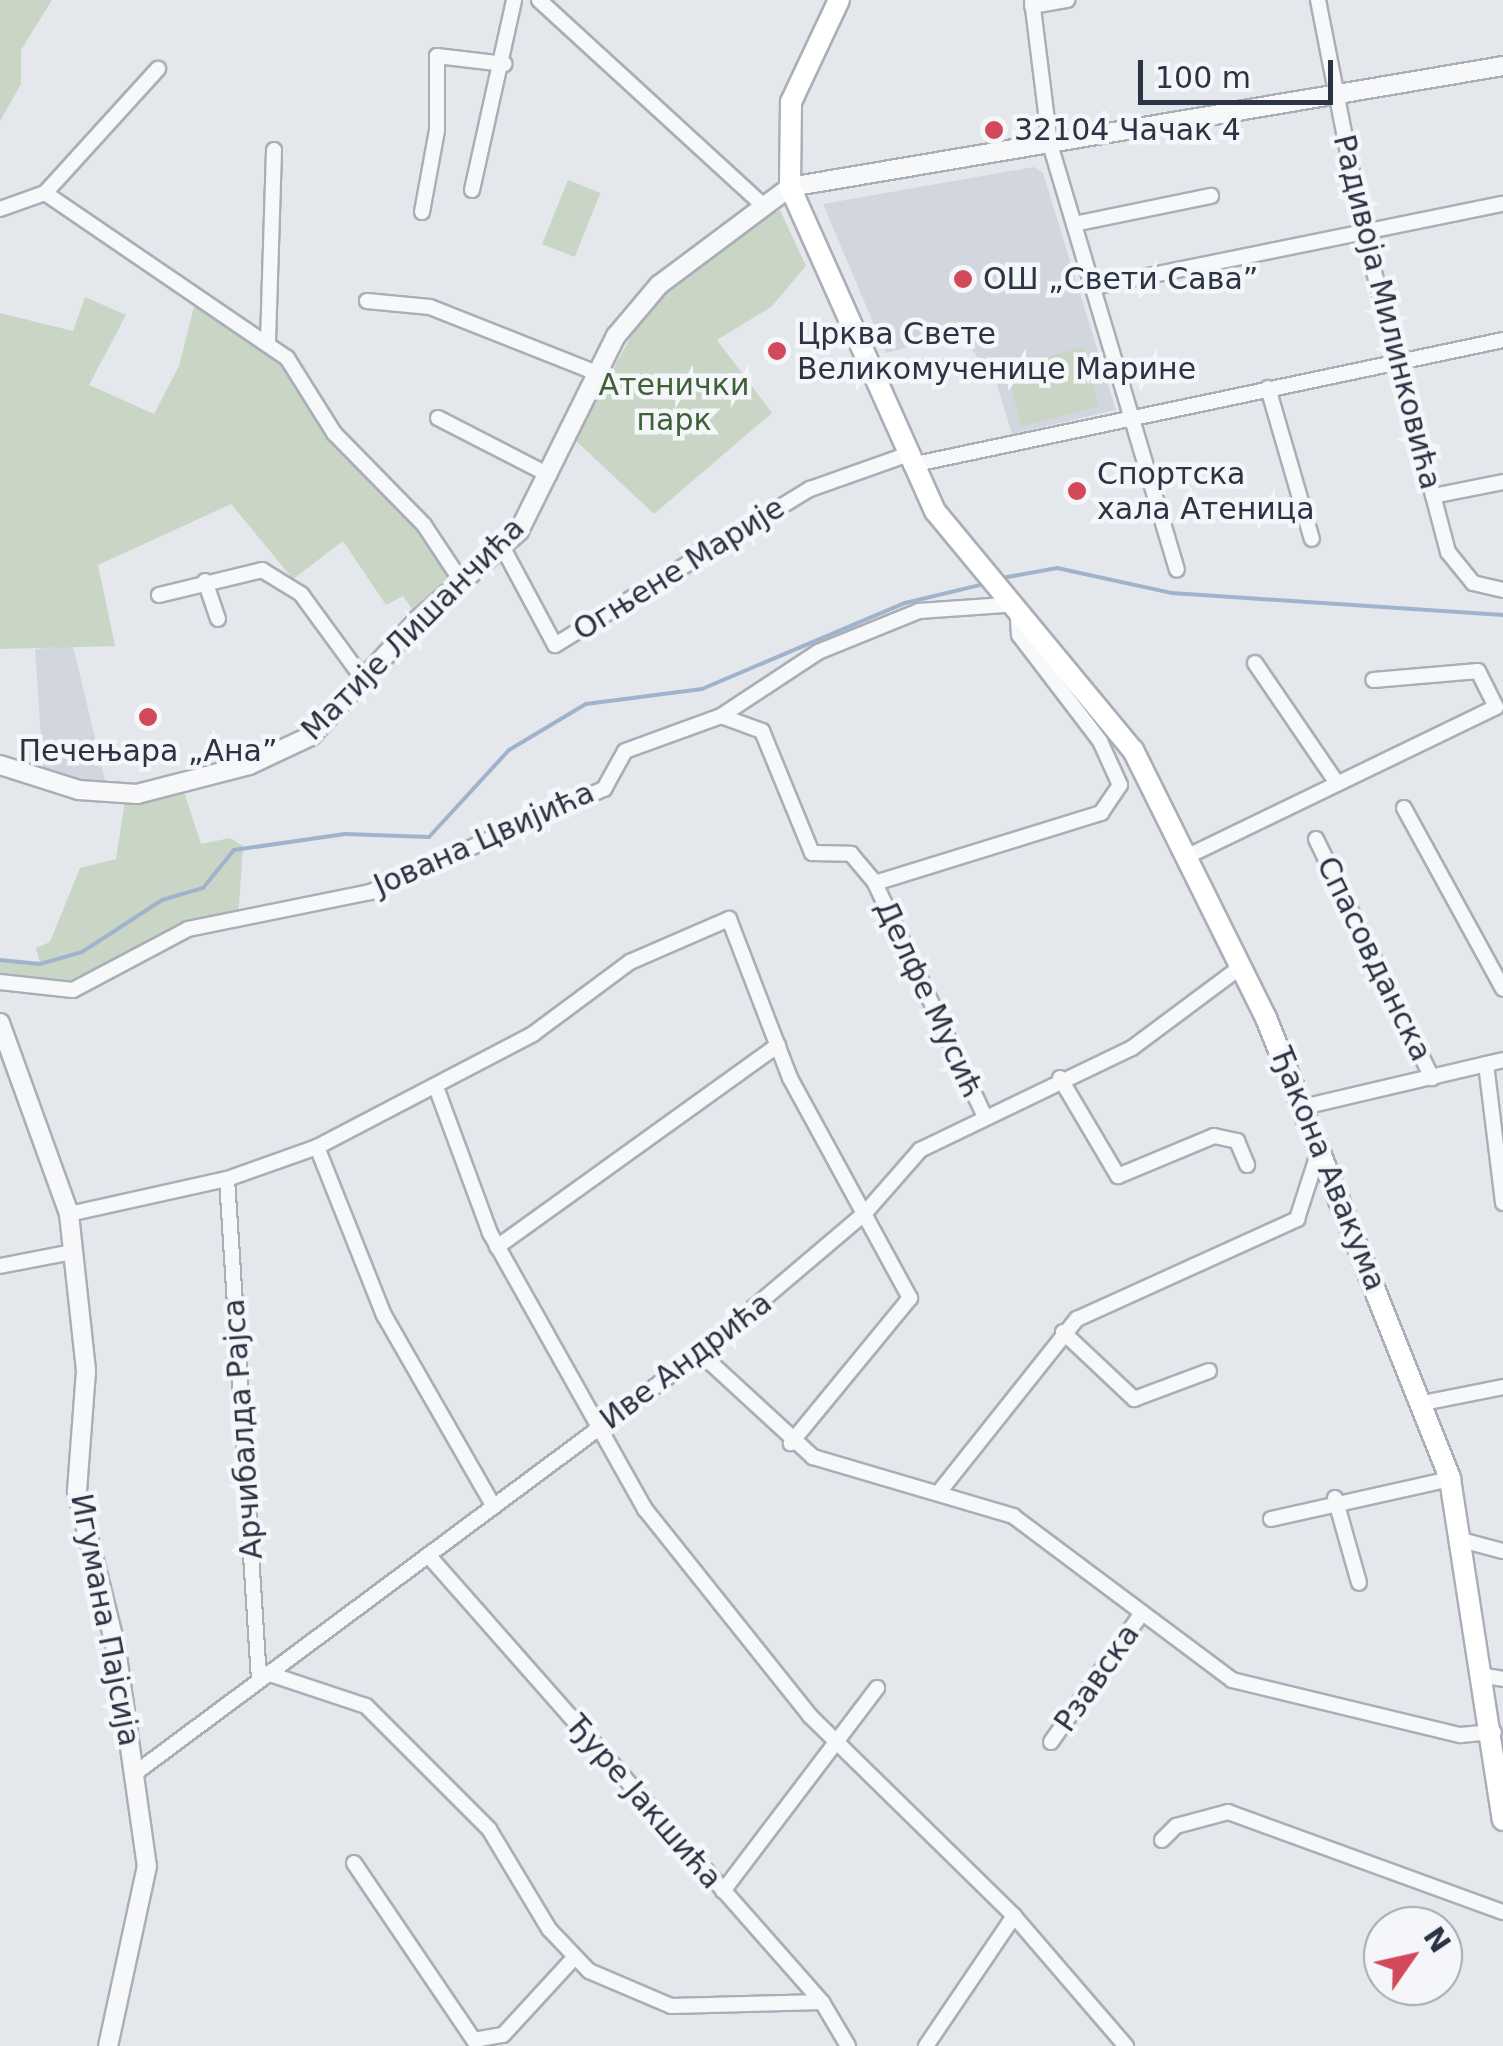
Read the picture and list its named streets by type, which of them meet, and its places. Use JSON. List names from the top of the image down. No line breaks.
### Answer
{"streets":{"main road":["Ђакона Авакума"],"street":["Радивоја Милинковића","Огњене Марије","Матије Лишанчића","Јована Цвијића","Спасовданска","Делфе Мусић","Иве Андрића","Арчибалда Рајса","Игумана Пајсија","Рзавска","Ђуре Јакшића"]},"crossings":[["Огњене Марије","Матије Лишанчића"],["Огњене Марије","Ђакона Авакума"],["Матије Лишанчића","Ђакона Авакума"],["Јована Цвијића","Ђакона Авакума"],["Делфе Мусић","Иве Андрића"],["Ђакона Авакума","Иве Андрића"],["Иве Андрића","Арчибалда Рајса"],["Иве Андрића","Игумана Пајсија"],["Иве Андрића","Ђуре Јакшића"]],"parks":["Атенички парк"],"places":["32104 Чачак 4","ОШ „Свети Сава”","Црква Свете Великомученице Марине","Спортска хала Атеница","Печењара „Ана”"],"scale_bar":"100 m","north":"top right"}
